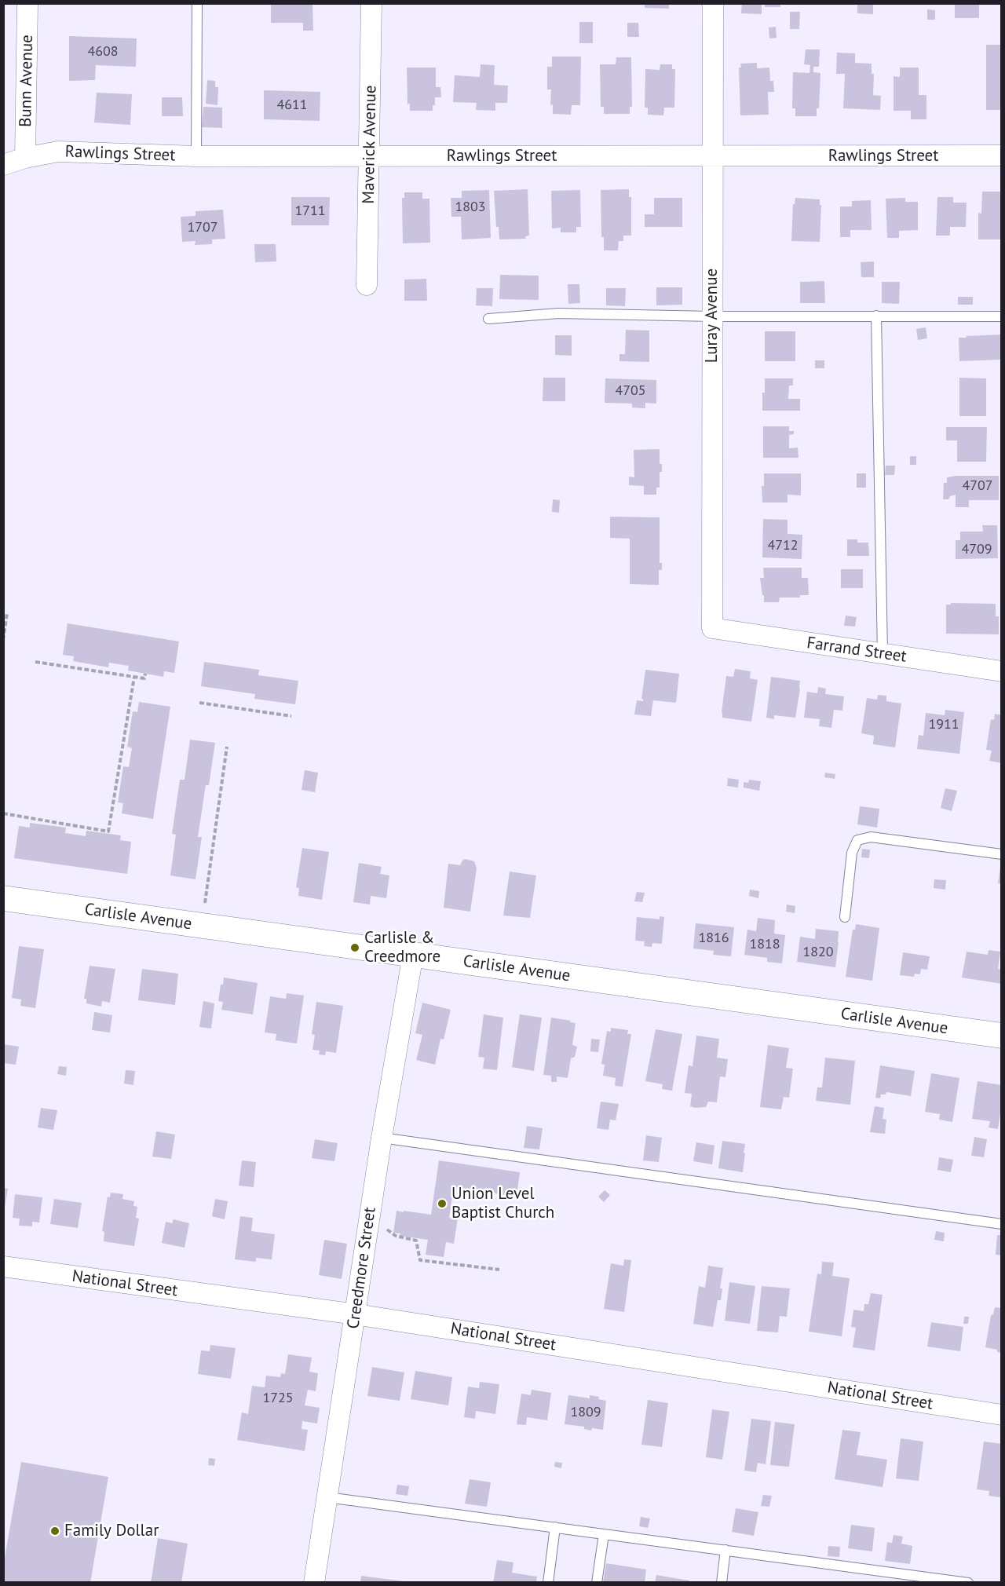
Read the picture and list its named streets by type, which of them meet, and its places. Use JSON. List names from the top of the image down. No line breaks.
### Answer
{"streets":{"street":["Bunn Avenue","Maverick Avenue","Rawlings Street","Luray Avenue","Farrand Street","Carlisle Avenue","Creedmore Street","National Street"]},"crossings":[["Bunn Avenue","Rawlings Street"],["Maverick Avenue","Rawlings Street"],["Rawlings Street","Luray Avenue"],["Luray Avenue","Farrand Street"],["Carlisle Avenue","Creedmore Street"],["Creedmore Street","National Street"]],"places":["Carlisle & Creedmore","Union Level Baptist Church","Family Dollar"],"house_numbers":["4608","4611","1803","1711","1707","4705","4707","4712","4709","1911","1816","1818","1820","1725","1809"]}
